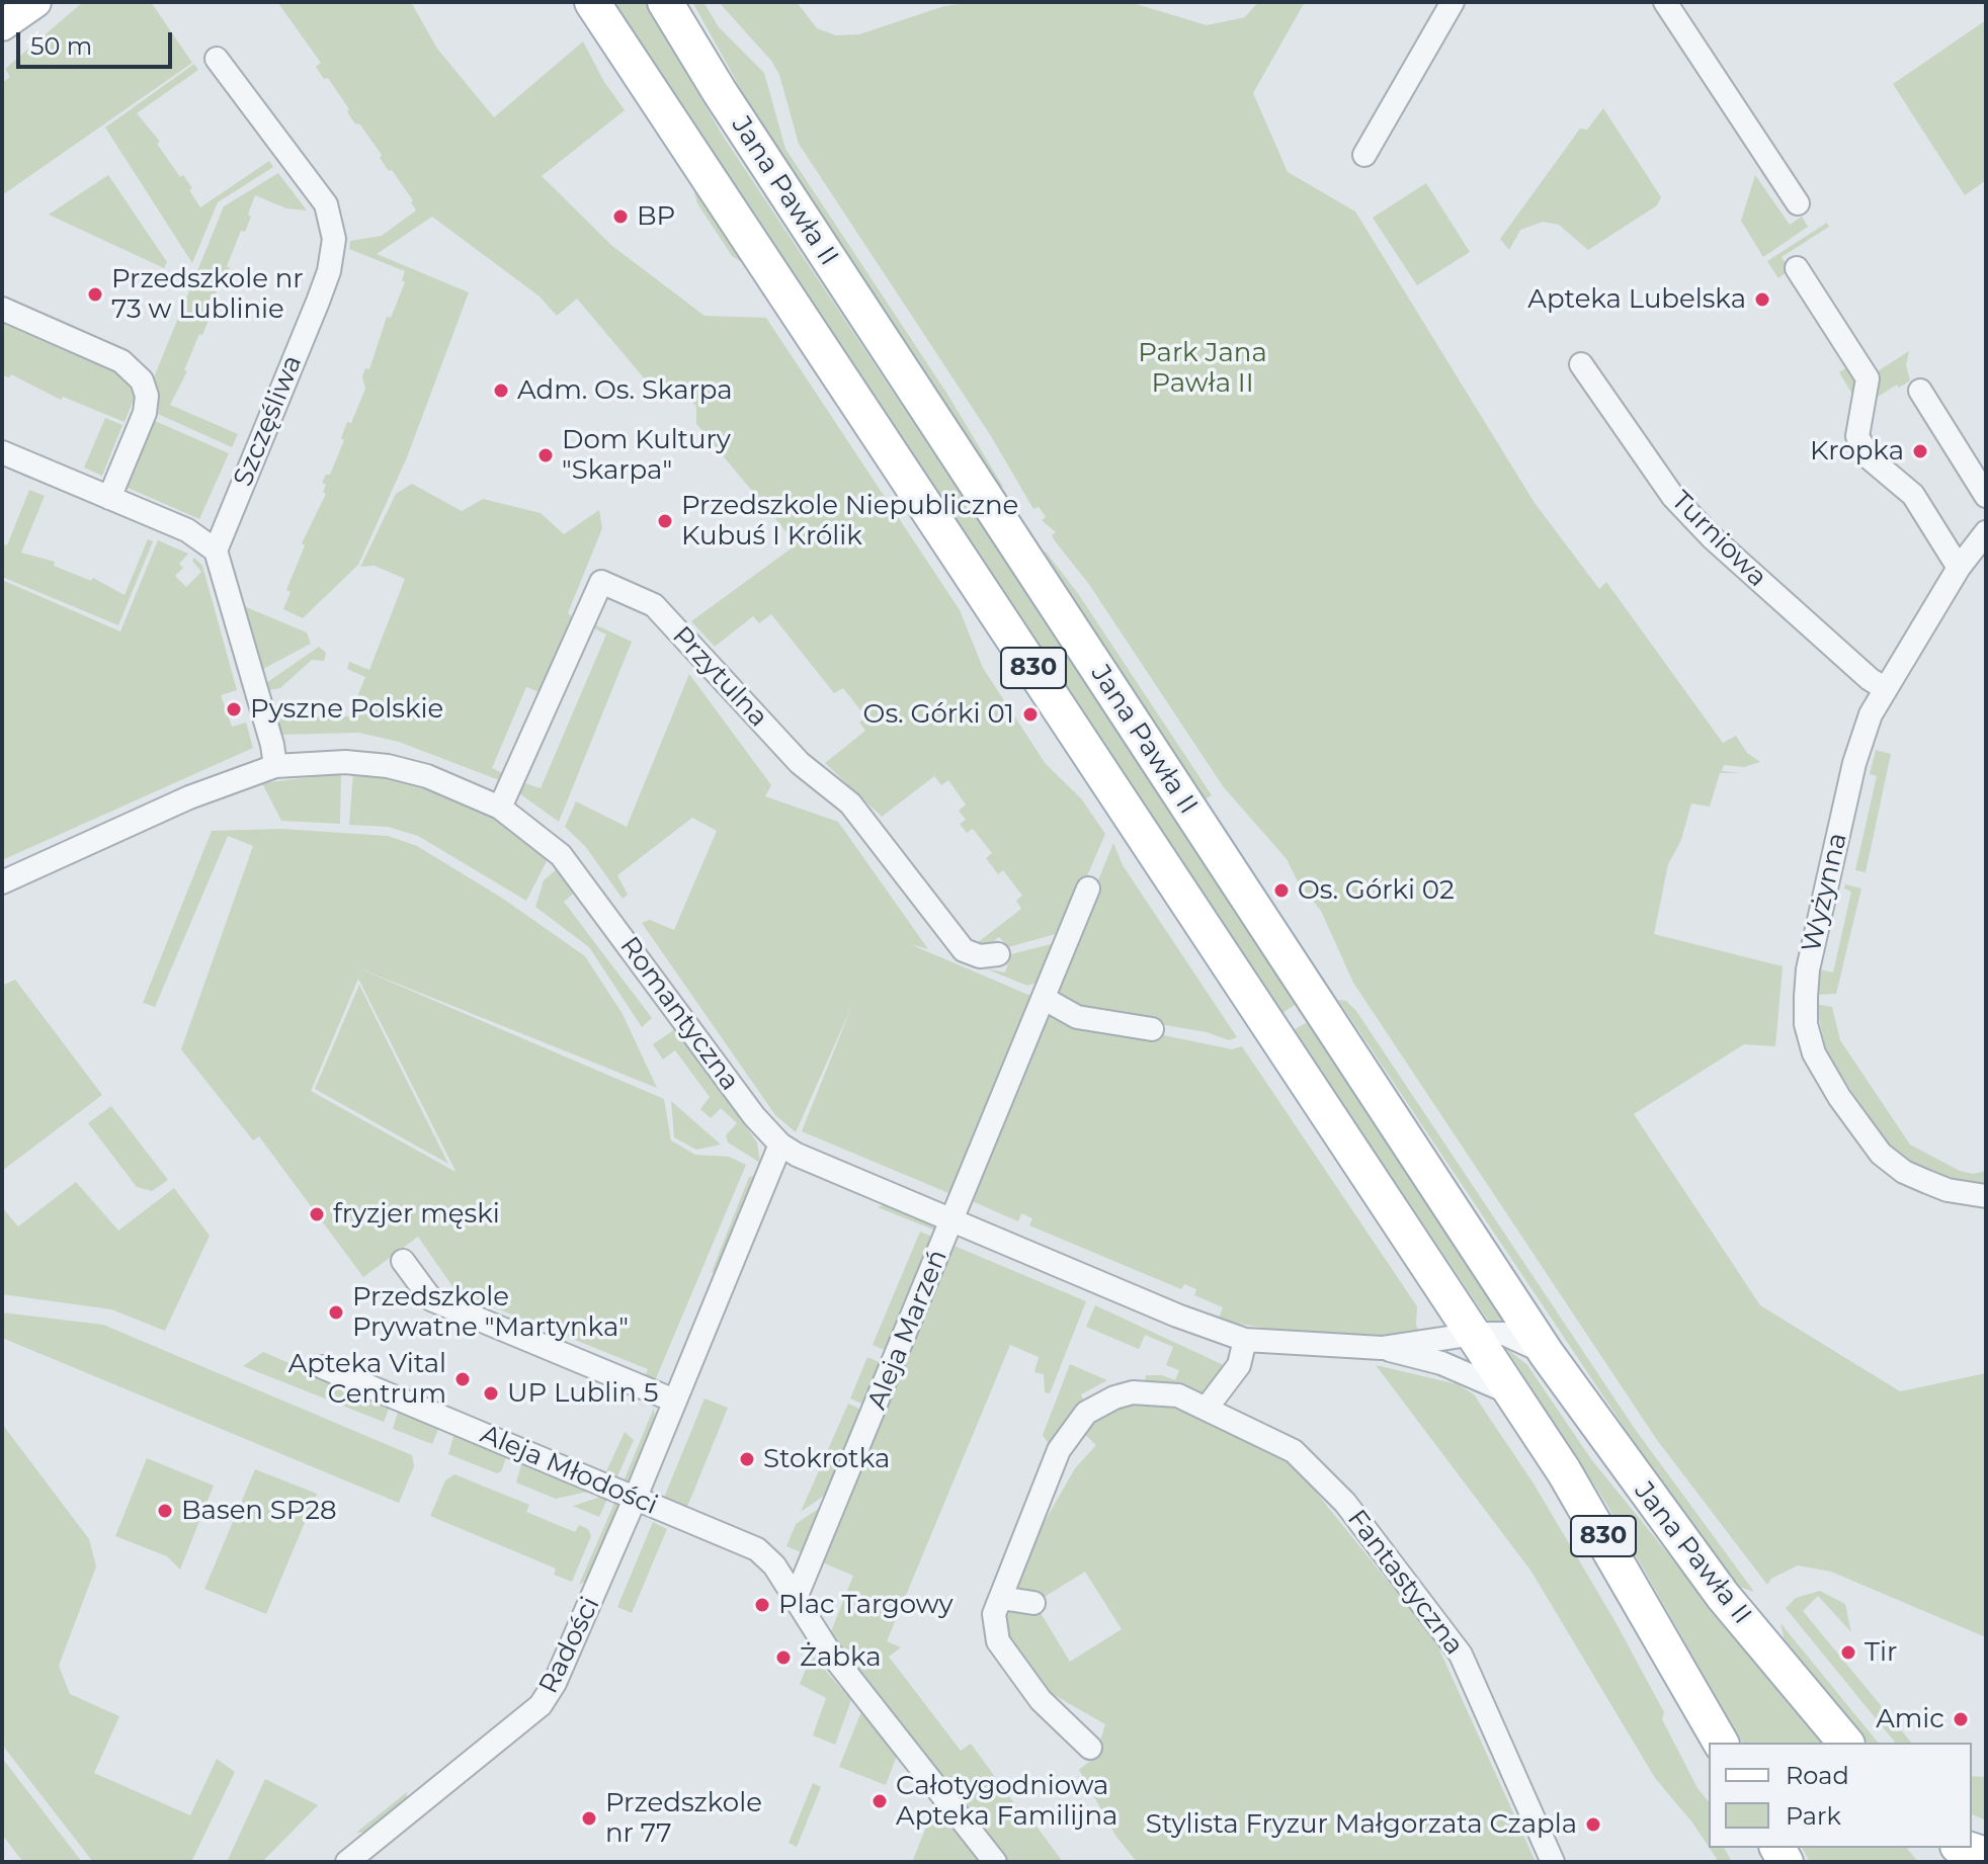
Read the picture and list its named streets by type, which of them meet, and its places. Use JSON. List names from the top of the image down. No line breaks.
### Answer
{"streets":{"main road":["Jana Pawła II","830"],"street":["Szczęśliwa","Turniowa","Przytulna","Wyżynna","Romantyczna","Aleja Marzeń","Aleja Młodości","Fantastyczna","Radości"]},"crossings":[["Jana Pawła II","Romantyczna"],["Turniowa","Wyżynna"],["Przytulna","Romantyczna"],["Romantyczna","Aleja Marzeń"],["Romantyczna","Radości"],["Aleja Marzeń","Aleja Młodości"],["Aleja Młodości","Radości"]],"parks":["Park Jana Pawła II"],"places":["BP","Przedszkole nr 73 w Lublinie","Apteka Lubelska","Adm. Os. Skarpa","Kropka","Dom Kultury \"Skarpa\"","Przedszkole Niepubliczne Kubuś I Królik","Pyszne Polskie","Os. Górki 01","Os. Górki 02","fryzjer męski","Przedszkole Prywatne \"Martynka\"","Apteka Vital Centrum","UP Lublin 5","Stokrotka","Basen SP28","Plac Targowy","Tir","Żabka","Amic","Całotygodniowa Apteka Familijna","Przedszkole nr 77","Stylista Fryzur Małgorzata Czapla"],"legend":["Road","Park"],"scale_bar":"50 m"}
